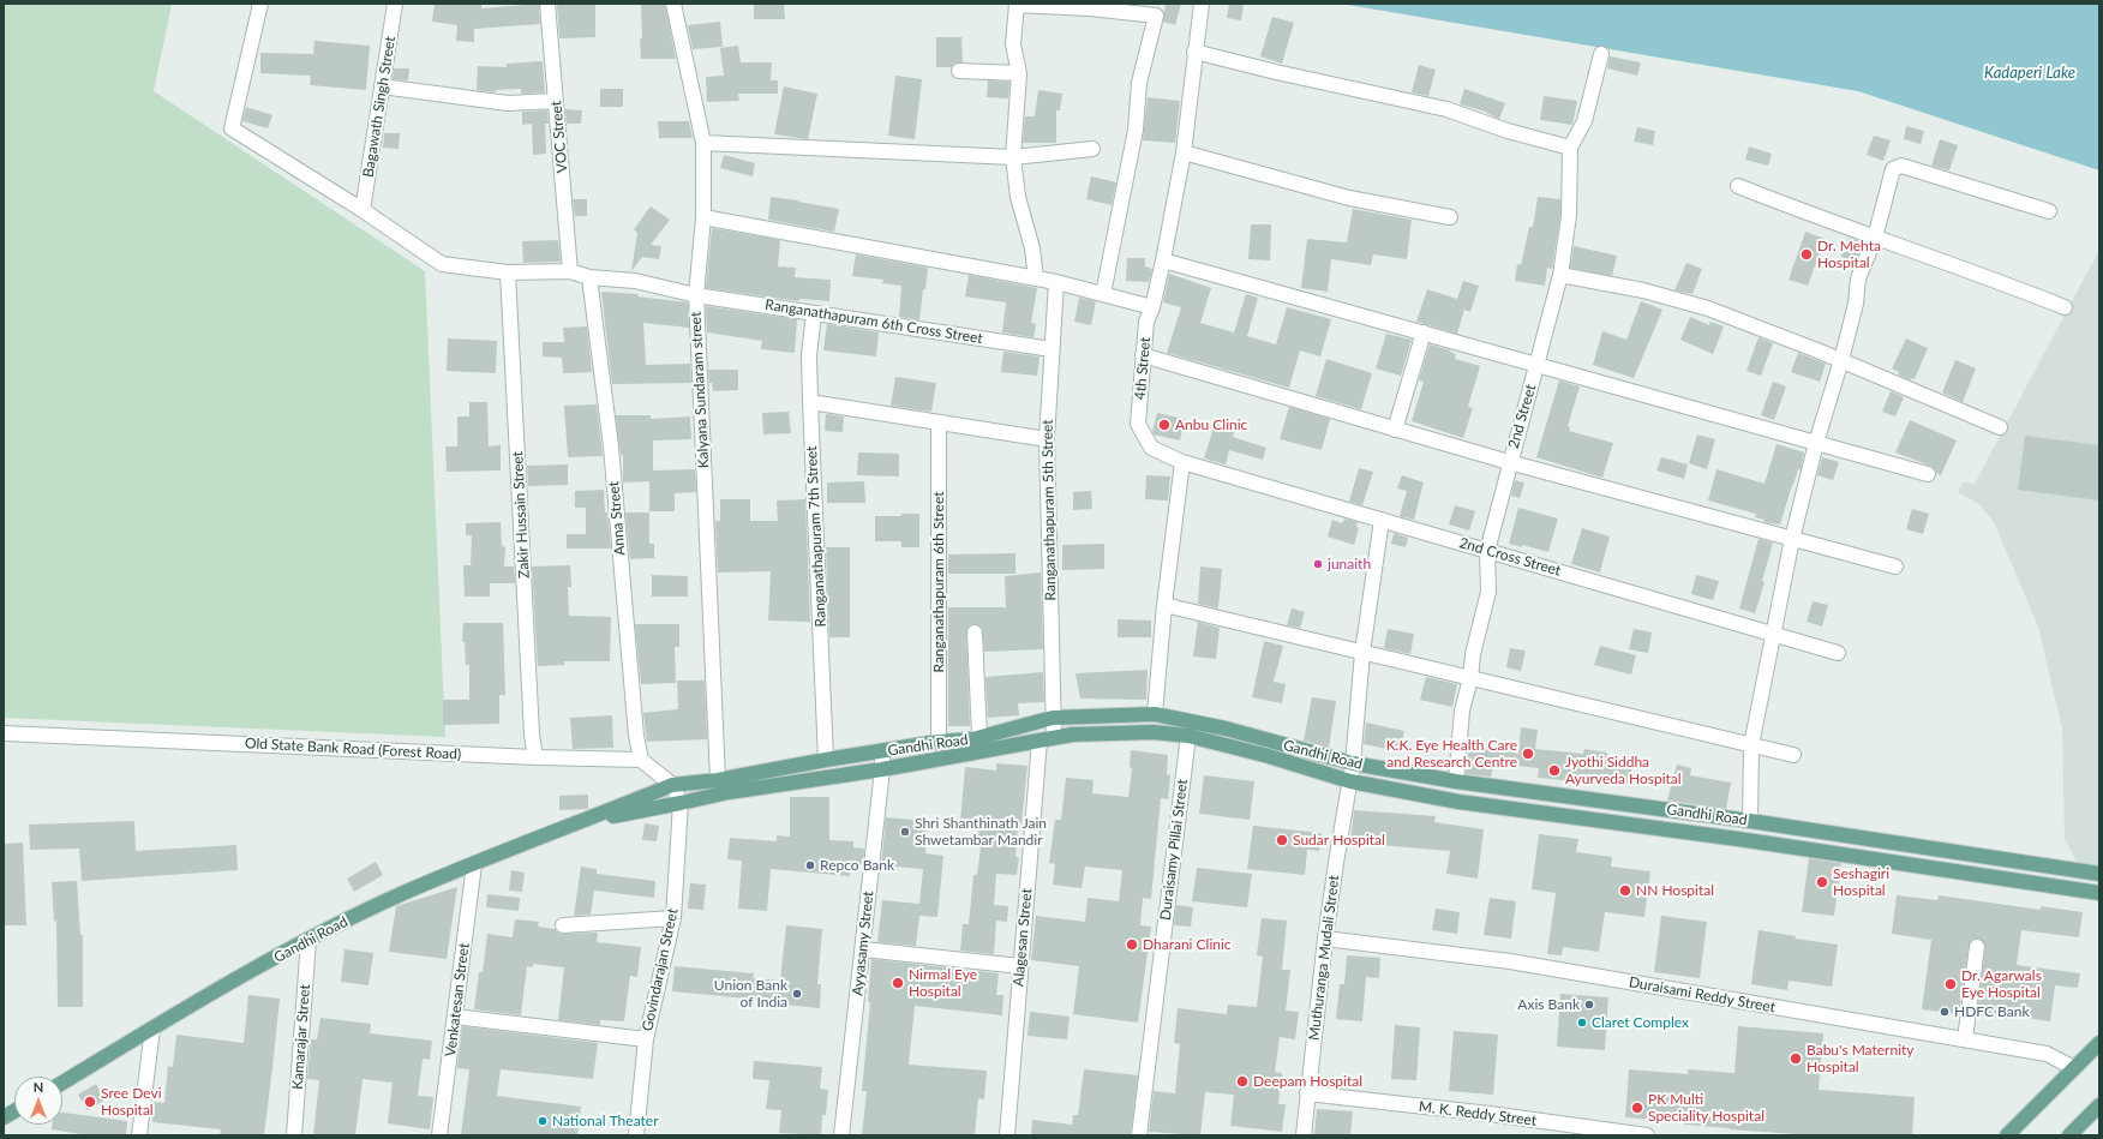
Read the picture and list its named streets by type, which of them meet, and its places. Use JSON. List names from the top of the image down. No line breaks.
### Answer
{"streets":{"main road":["Gandhi Road"],"street":["Bagawath Singh Street","VOC Street","Ranganathapuram 6th Cross Street","4th Street","Kalyana Sundaram street","2nd Street","Ranganathapuram 5th Street","Zakir Hussain Street","Anna Street","Ranganathapuram 7th Street","2nd Cross Street","Ranganathapuram 6th Street","Old State Bank Road (Forest Road)","Duraisamy Pillai Street","Alagesan Street","Ayyasamy Street","Muthuranga Mudali Street","Govindarajan Street","Duraisami Reddy Street","Venkatesan Street","Kamarajar Street","M. K. Reddy Street"]},"crossings":[["Bagawath Singh Street","Ranganathapuram 6th Cross Street"],["VOC Street","Ranganathapuram 6th Cross Street"],["Ranganathapuram 6th Cross Street","Kalyana Sundaram street"],["Ranganathapuram 6th Cross Street","Ranganathapuram 5th Street"],["Ranganathapuram 6th Cross Street","Zakir Hussain Street"],["Ranganathapuram 6th Cross Street","Anna Street"],["Ranganathapuram 6th Cross Street","Ranganathapuram 7th Street"],["4th Street","2nd Cross Street"],["Kalyana Sundaram street","Gandhi Road"],["2nd Street","2nd Cross Street"],["2nd Street","Gandhi Road"],["Ranganathapuram 5th Street","Gandhi Road"],["Zakir Hussain Street","Old State Bank Road (Forest Road)"],["Anna Street","Old State Bank Road (Forest Road)"],["Ranganathapuram 7th Street","Gandhi Road"],["2nd Cross Street","Muthuranga Mudali Street"],["Ranganathapuram 6th Street","Gandhi Road"],["Gandhi Road","Duraisamy Pillai Street"],["Gandhi Road","Alagesan Street"],["Gandhi Road","Ayyasamy Street"],["Gandhi Road","Muthuranga Mudali Street"],["Gandhi Road","Govindarajan Street"],["Gandhi Road","Venkatesan Street"],["Gandhi Road","Kamarajar Street"],["Muthuranga Mudali Street","Duraisami Reddy Street"],["Muthuranga Mudali Street","M. K. Reddy Street"]],"water":["Kadaperi Lake"],"places":["Dr. Mehta Hospital","Anbu Clinic","junaith","K.K. Eye Health Care and Research Centre","Jyothi Siddha Ayurveda Hospital","Shri Shanthinath Jain Shwetambar Mandir","Sudar Hospital","Repco Bank","Seshagiri Hospital","NN Hospital","Dharani Clinic","Nirmal Eye Hospital","Dr. Agarwals Eye Hospital","Union Bank of India","Axis Bank","HDFC Bank","Claret Complex","Babu's Maternity Hospital","Deepam Hospital","Sree Devi Hospital","PK Multi Speciality Hospital","National Theater"],"north":"top"}
